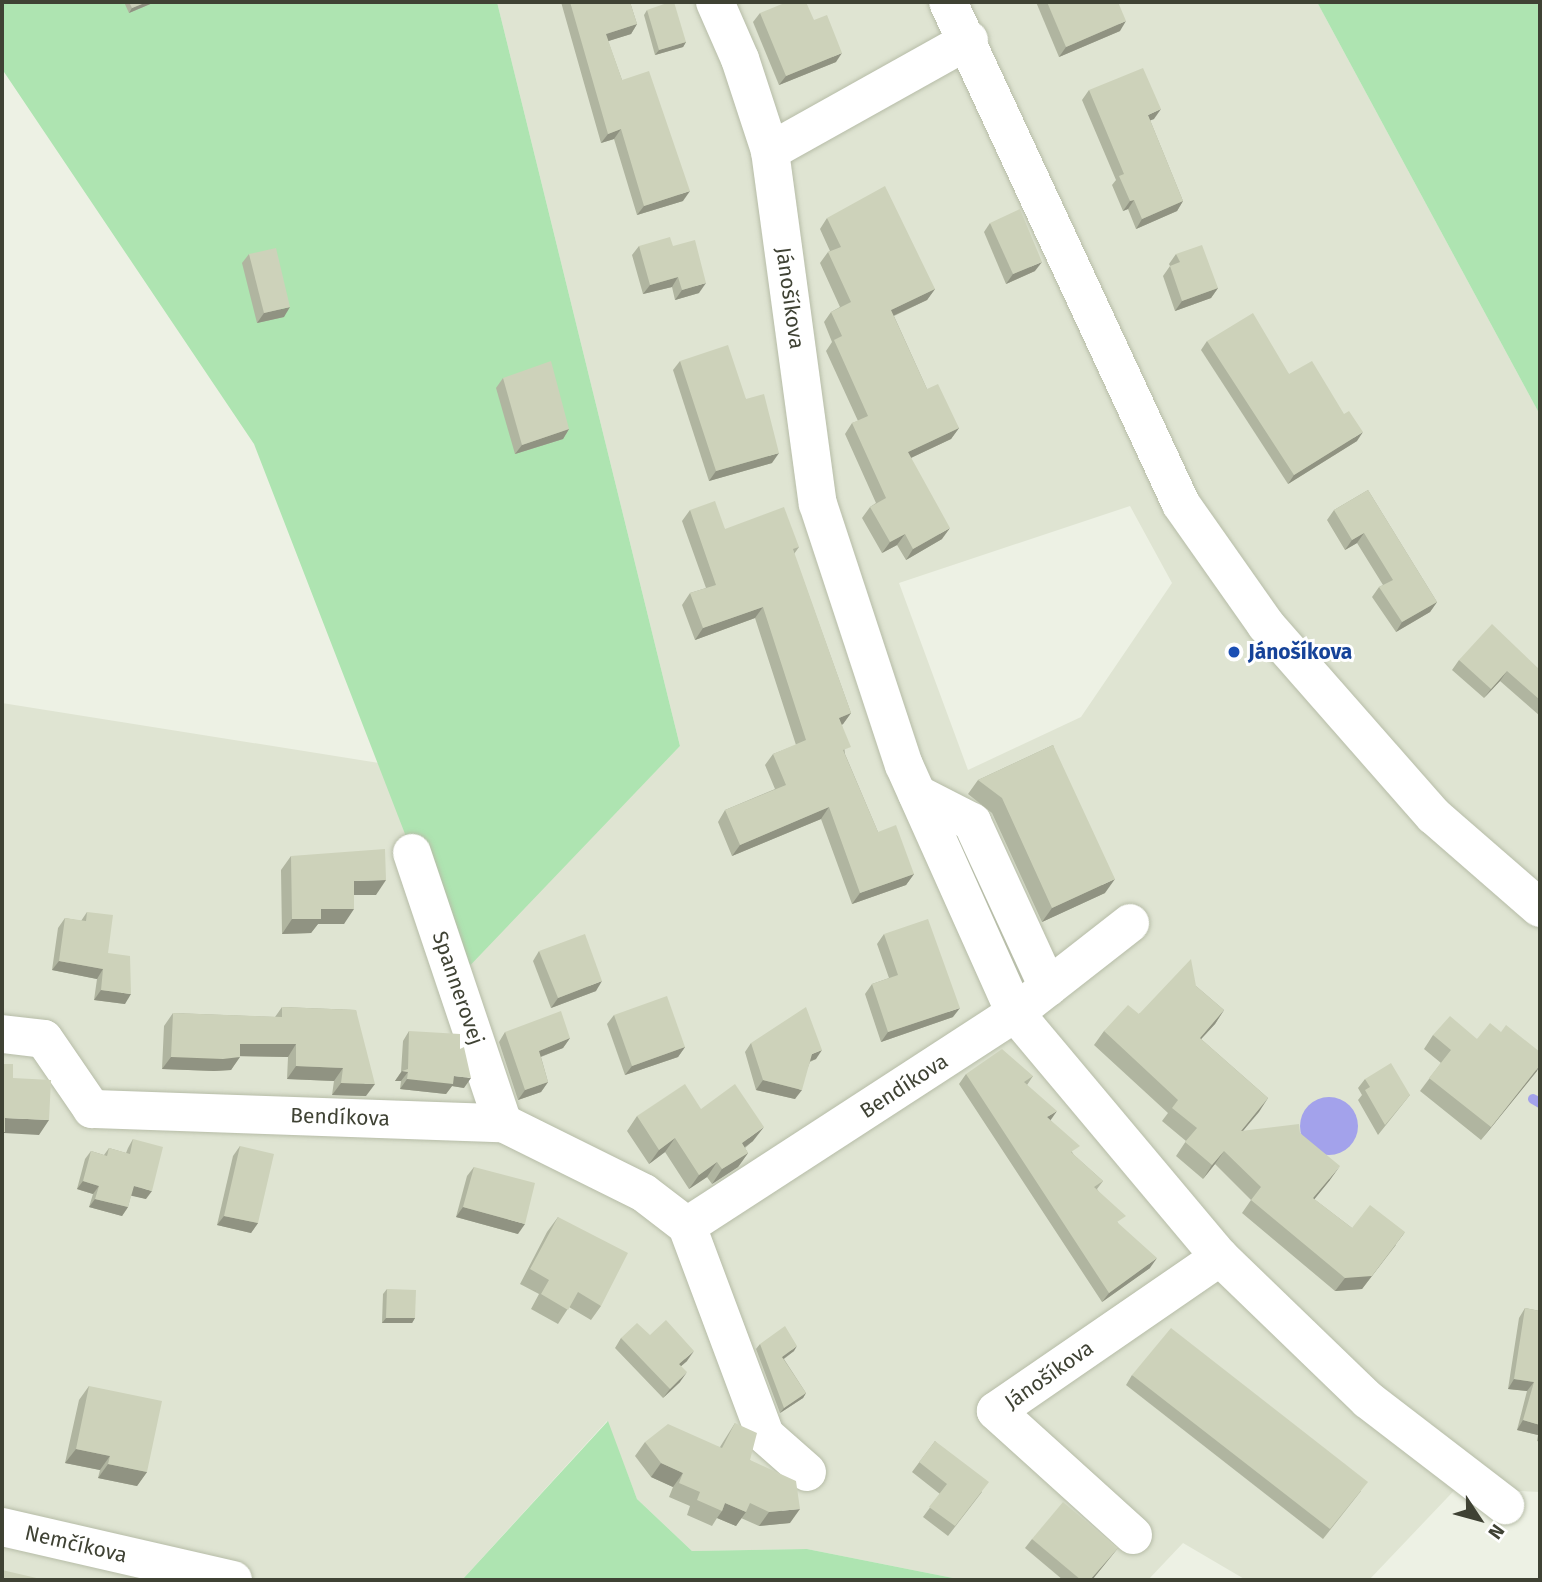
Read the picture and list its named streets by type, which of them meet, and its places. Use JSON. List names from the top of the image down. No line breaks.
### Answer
{"streets":{"street":["Jánošíkova","Spannerovej","Bendíkova","Nemčíkova"]},"crossings":[["Jánošíkova","Bendíkova"],["Spannerovej","Bendíkova"]],"places":["Jánošíkova"],"north":"bottom right"}
